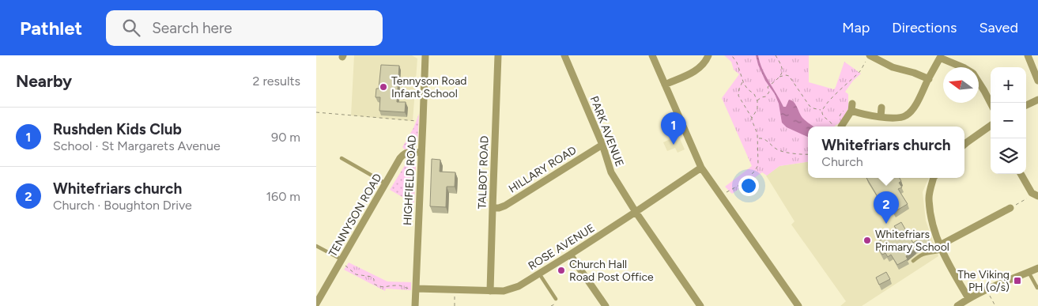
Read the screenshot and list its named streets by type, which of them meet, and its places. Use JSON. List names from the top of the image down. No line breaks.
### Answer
{"streets":{"street":["PARK AVENUE","HILLARY ROAD","TALBOT ROAD","HIGHFIELD ROAD","TENNYSON ROAD","ROSE AVENUE"]},"crossings":[["PARK AVENUE","HILLARY ROAD"],["PARK AVENUE","ROSE AVENUE"],["HILLARY ROAD","TALBOT ROAD"],["TALBOT ROAD","ROSE AVENUE"],["HIGHFIELD ROAD","TENNYSON ROAD"],["HIGHFIELD ROAD","ROSE AVENUE"]],"places":{"other":["Tennyson Road Infant School","Whitefriars Primary School","Church Hall Road Post Office"],"transit":["The Viking PH (o/s)"]},"north":"left","page":{"header":"Pathlet","search":"Search here","nav":["Map","Directions","Saved"],"heading":["Nearby","2 results"],"map_buttons":["+","−"],"list":[{"mark":"1","name":"Rushden Kids Club","note":"School · St Margarets Avenue","value":"90 m"},{"mark":"2","name":"Whitefriars church","note":"Church · Boughton Drive","value":"160 m"}],"pins":["1","2"],"popup":["Whitefriars church","Church"]}}
